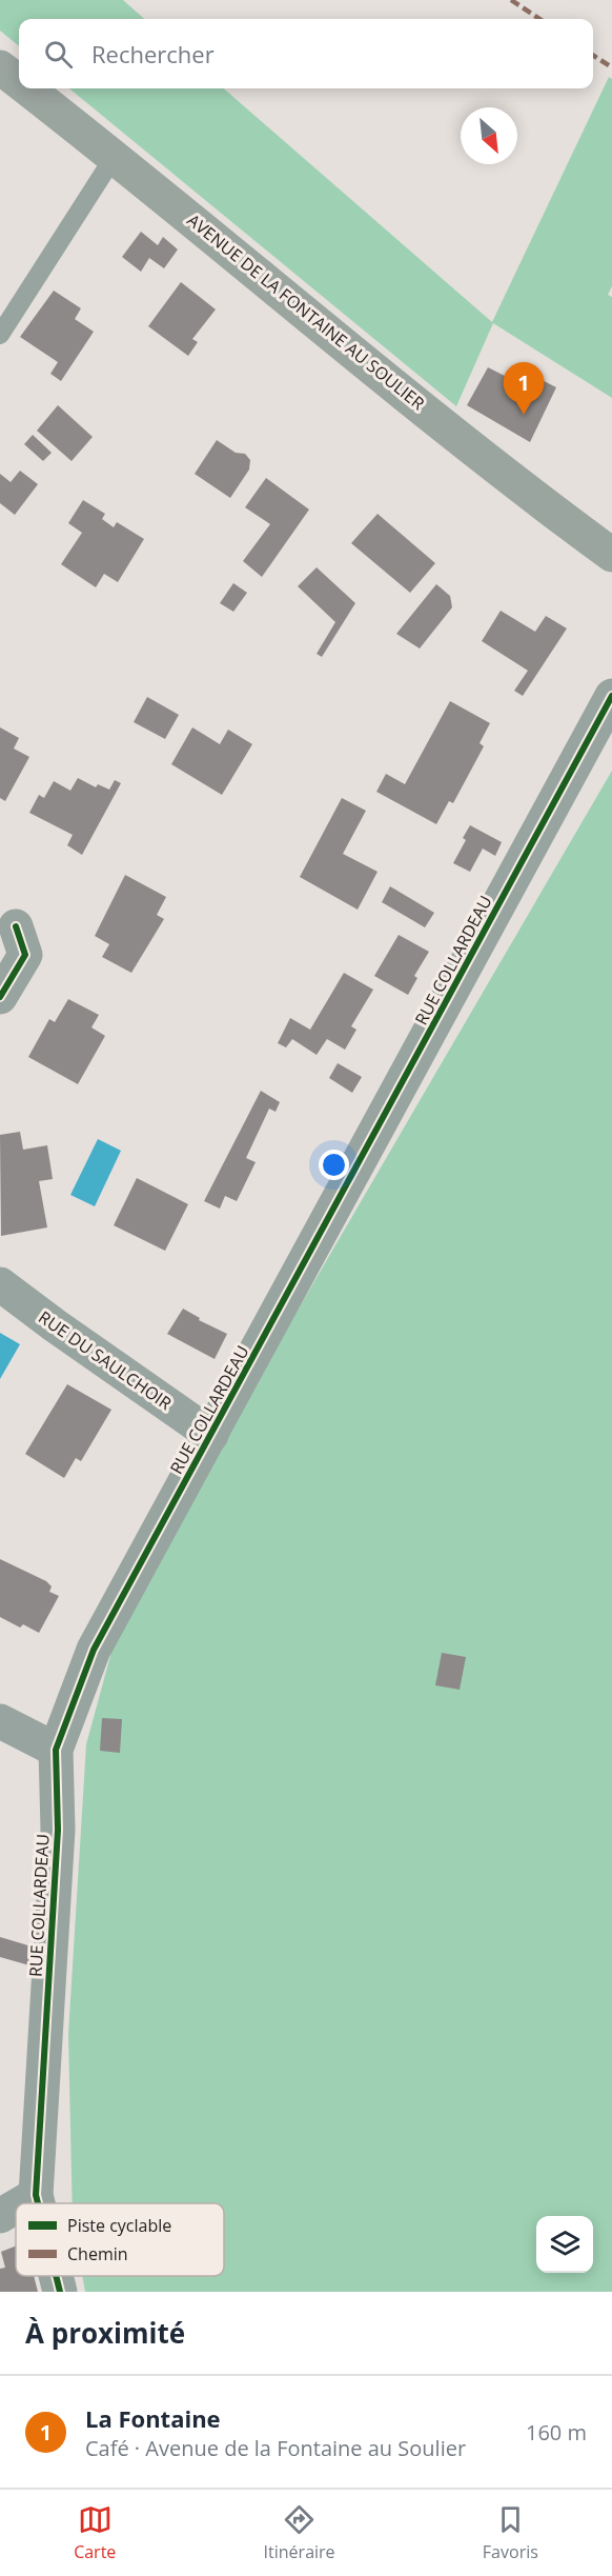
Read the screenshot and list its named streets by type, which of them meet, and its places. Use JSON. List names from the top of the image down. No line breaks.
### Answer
{"streets":{"main road":["AVENUE DE LA FONTAINE AU SOULIER"],"street":["RUE COLLARDEAU","RUE DU SAULCHOIR"]},"crossings":[["RUE COLLARDEAU","RUE DU SAULCHOIR"]],"legend":["Piste cyclable","Chemin"],"north":"bottom right","page":{"search":"Rechercher","pins":"1","heading":"À proximité","list":[{"mark":"1","name":"La Fontaine","note":"Café · Avenue de la Fontaine au Soulier","value":"160 m"}],"nav":["Carte","Itinéraire","Favoris"]}}
